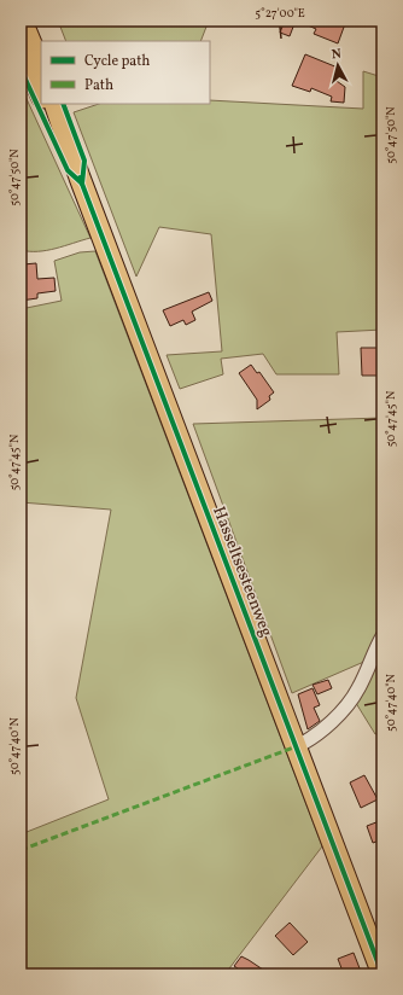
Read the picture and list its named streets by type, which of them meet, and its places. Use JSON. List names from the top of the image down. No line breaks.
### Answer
{"streets":{"main road":["Hasseltsesteenweg"]},"legend":["Cycle path","Path"],"north":"top","coordinates":["5°27'00\"E","50°47'50\"N","50°47'45\"N","50°47'40\"N"]}
